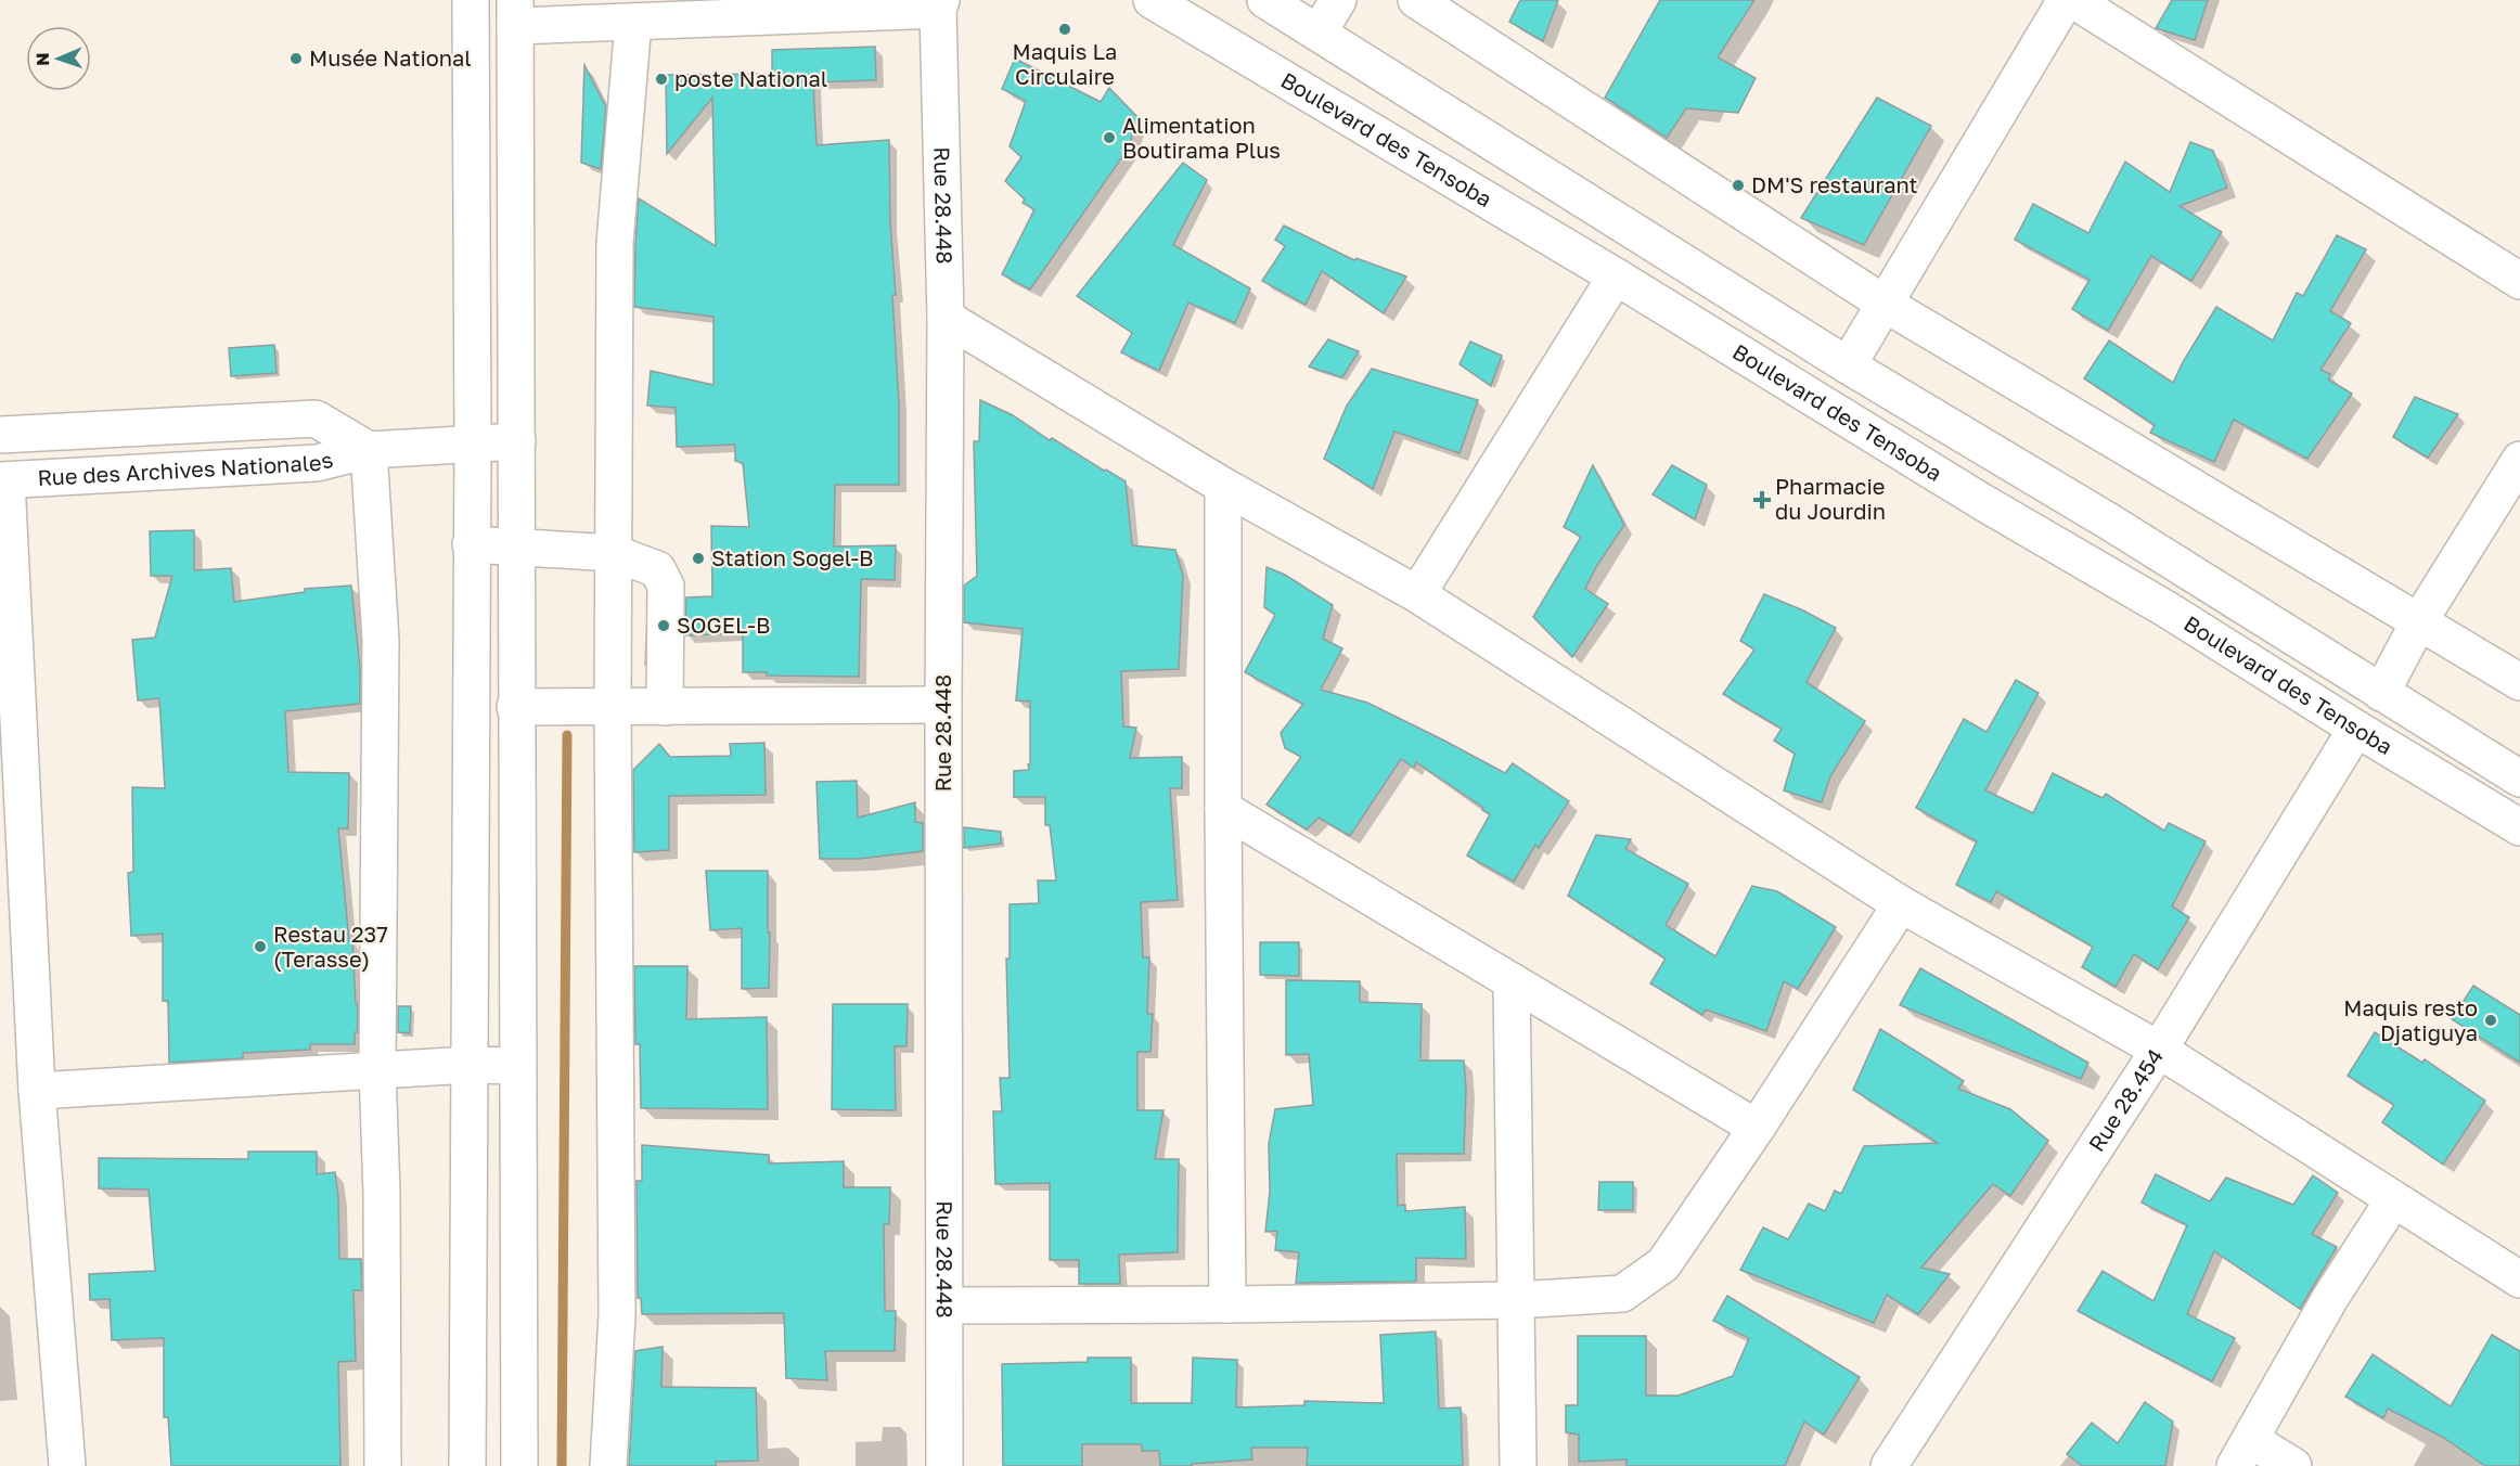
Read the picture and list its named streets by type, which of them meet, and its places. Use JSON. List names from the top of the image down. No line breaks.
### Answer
{"streets":{"street":["Boulevard des Tensoba","Rue 28.448","Rue des Archives Nationales","Rue 28.454"]},"crossings":[["Boulevard des Tensoba","Rue 28.454"]],"places":{"other":["Maquis La Circulaire","Musée National","poste National","Alimentation Boutirama Plus","DM'S restaurant","Station Sogel-B","SOGEL-B","Restau 237 (Terasse)","Maquis resto Djatiguya"],"health":["Pharmacie du Jourdin"]},"north":"left"}
